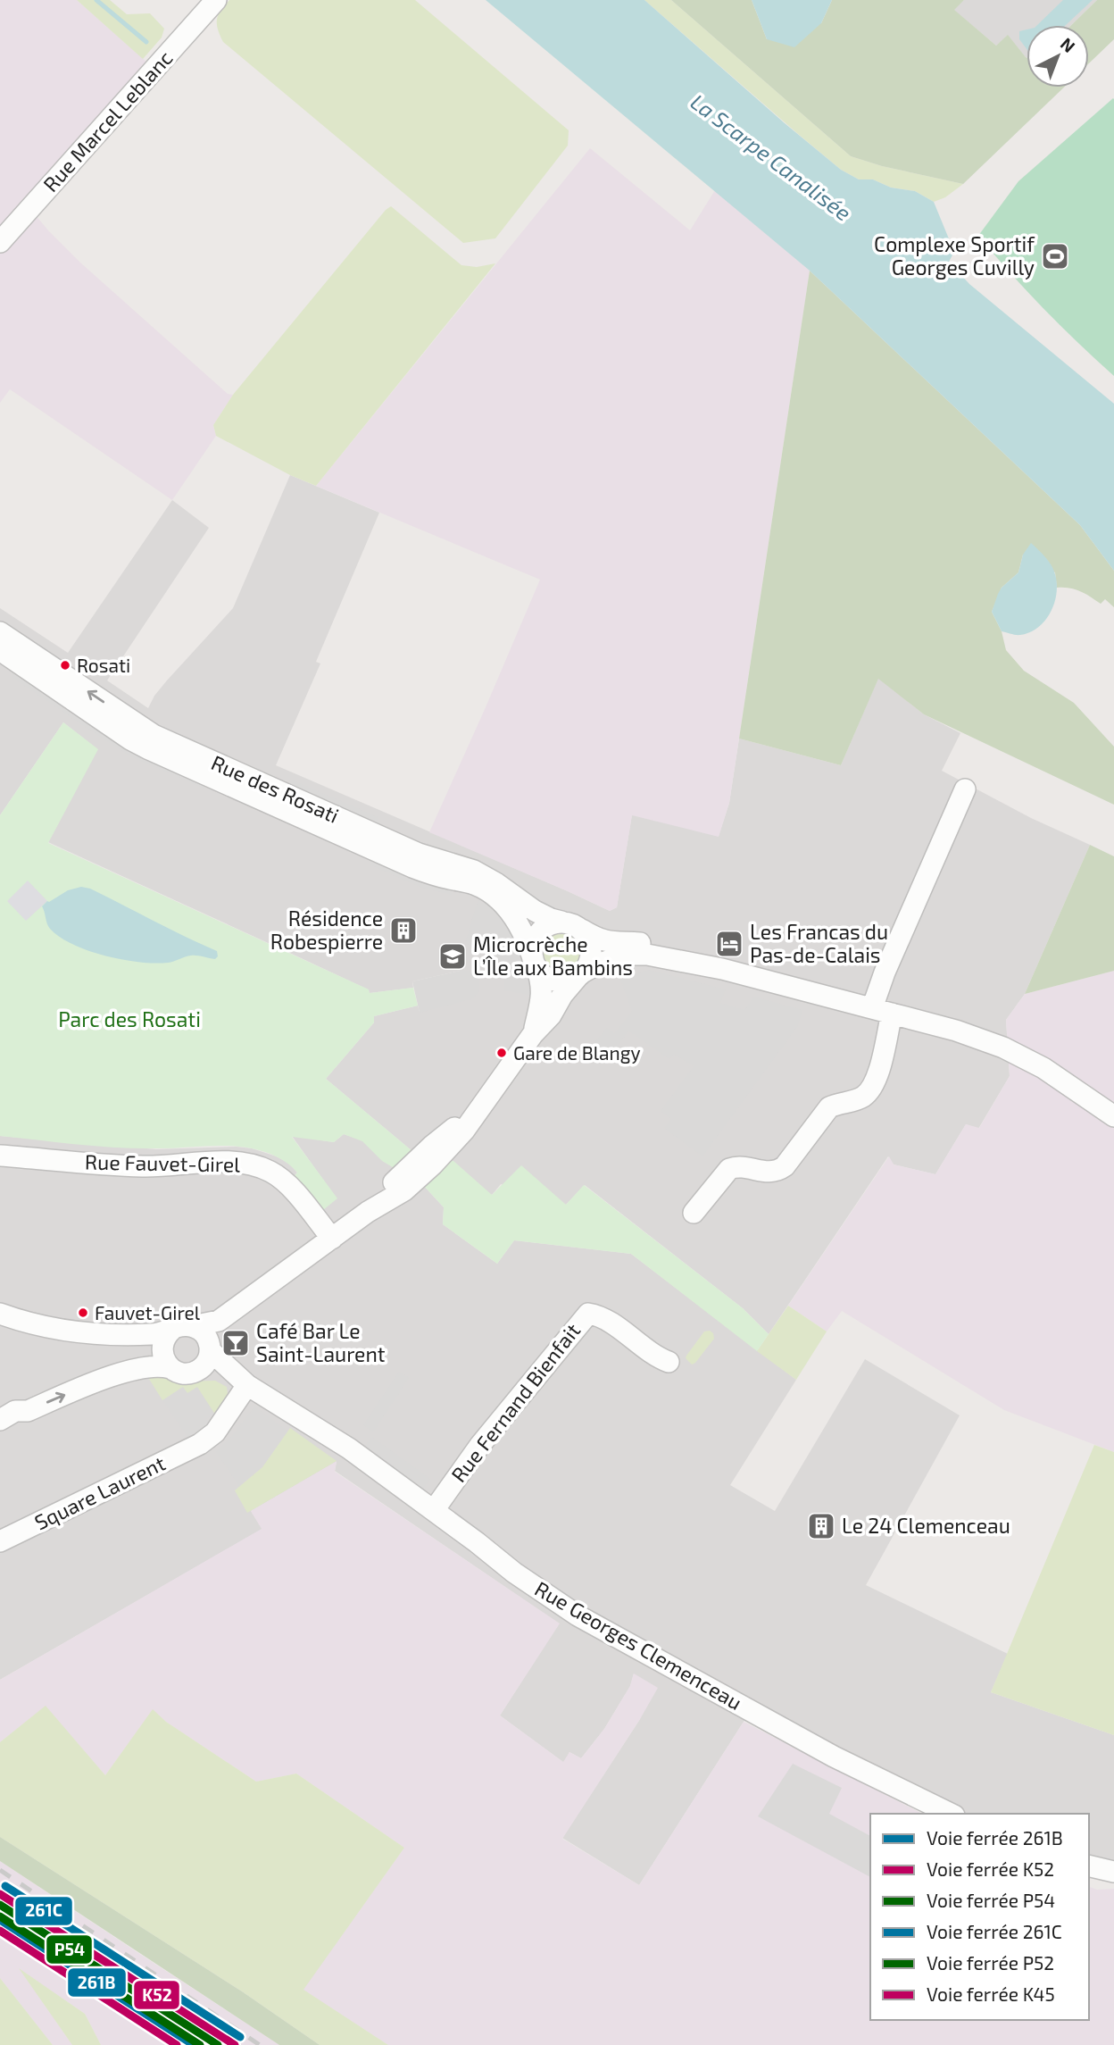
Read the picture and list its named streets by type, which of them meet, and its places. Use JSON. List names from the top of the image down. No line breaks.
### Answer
{"streets":{"street":["Rue Marcel Leblanc","Rue des Rosati","Rue Fauvet-Girel","Rue Fernand Bienfait","Square Laurent","Rue Georges Clemenceau"]},"crossings":[["Rue Fernand Bienfait","Rue Georges Clemenceau"],["Square Laurent","Rue Georges Clemenceau"]],"water":["La Scarpe Canalisée"],"parks":["Parc des Rosati"],"places":{"sports":["Complexe Sportif Georges Cuvilly"],"other":["Rosati","Gare de Blangy","Fauvet-Girel"],"building":["Résidence Robespierre","Le 24 Clemenceau"],"hotel":["Les Francas du Pas-de-Calais"],"school or university":["Microcrèche L’Île aux Bambins"],"bar":["Café Bar Le Saint-Laurent"]},"lines":["rail line 261C","rail line K52","rail line P54","rail line P52","rail line 261B","rail line K45"],"legend":["Voie ferrée 261B","Voie ferrée K52","Voie ferrée P54","Voie ferrée 261C","Voie ferrée P52","Voie ferrée K45"],"north":"top right"}
